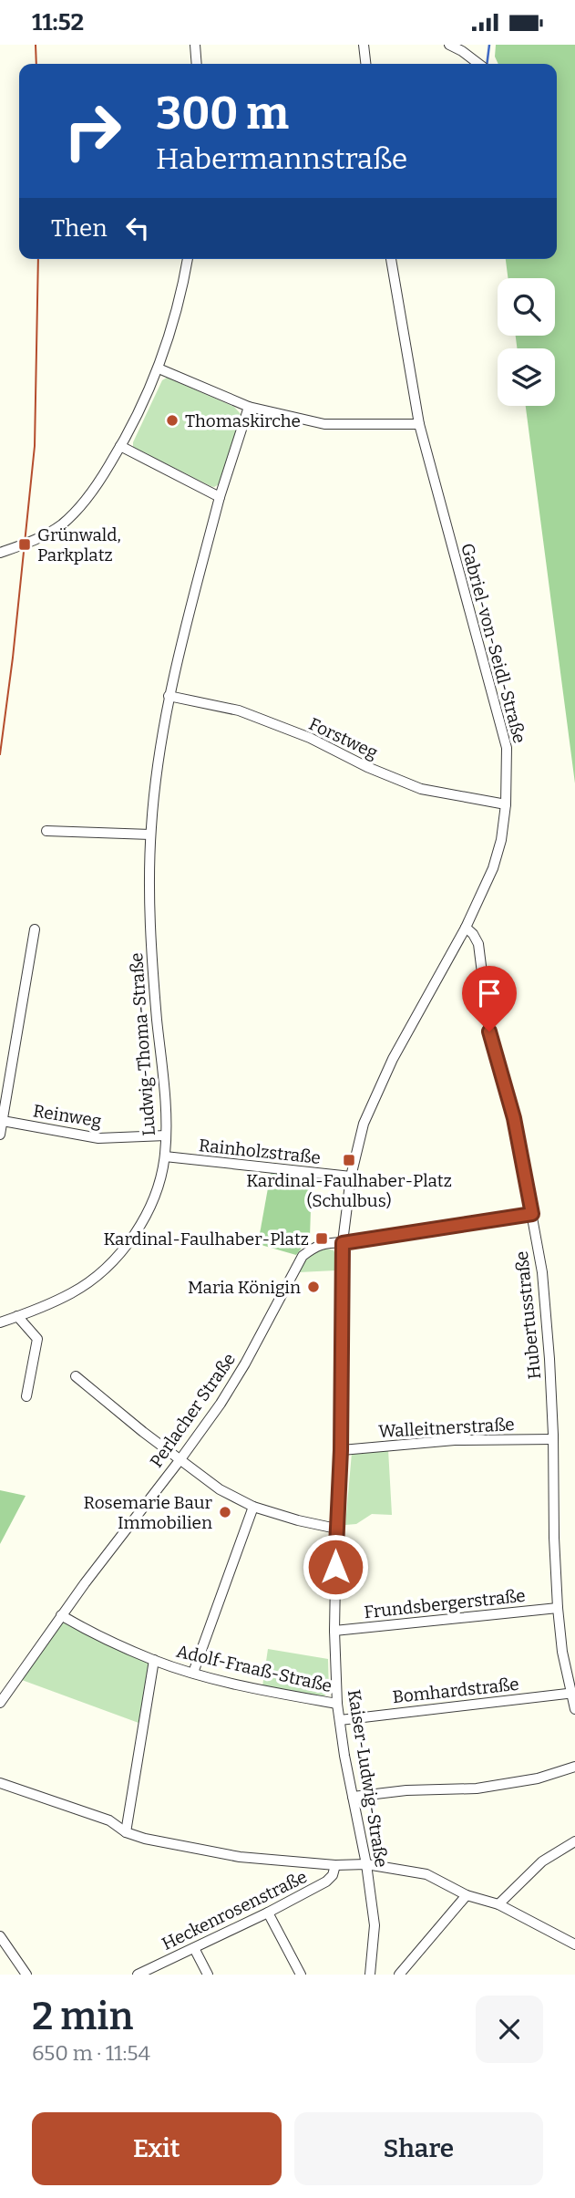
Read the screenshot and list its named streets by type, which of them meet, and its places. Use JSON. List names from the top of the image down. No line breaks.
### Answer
{"streets":{"street":["Gabriel-von-Seidl-Straße","Forstweg","Ludwig-Thoma-Straße","Reinweg","Rainholzstraße","Hubertusstraße","Perlacher Straße","Walleitnerstraße","Frundsbergerstraße","Adolf-Fraaß-Straße","Bomhardstraße","Kaiser-Ludwig-Straße","Heckenrosenstraße"]},"crossings":[["Gabriel-von-Seidl-Straße","Forstweg"],["Gabriel-von-Seidl-Straße","Rainholzstraße"],["Gabriel-von-Seidl-Straße","Hubertusstraße"],["Gabriel-von-Seidl-Straße","Perlacher Straße"],["Gabriel-von-Seidl-Straße","Kaiser-Ludwig-Straße"],["Forstweg","Ludwig-Thoma-Straße"],["Ludwig-Thoma-Straße","Reinweg"],["Ludwig-Thoma-Straße","Rainholzstraße"],["Hubertusstraße","Perlacher Straße"],["Hubertusstraße","Walleitnerstraße"],["Hubertusstraße","Frundsbergerstraße"],["Hubertusstraße","Bomhardstraße"],["Perlacher Straße","Adolf-Fraaß-Straße"],["Perlacher Straße","Kaiser-Ludwig-Straße"],["Walleitnerstraße","Kaiser-Ludwig-Straße"],["Frundsbergerstraße","Kaiser-Ludwig-Straße"],["Adolf-Fraaß-Straße","Kaiser-Ludwig-Straße"],["Bomhardstraße","Kaiser-Ludwig-Straße"]],"places":{"other":["Thomaskirche","Maria Königin","Rosemarie Baur Immobilien"],"transit":["Grünwald, Parkplatz","Kardinal-Faulhaber-Platz (Schulbus)","Kardinal-Faulhaber-Platz"]},"page":{"status":"11:52","turn":["300 m","Habermannstraße"],"then":"Then","heading":["2 min","650 m · 11:54"],"buttons":["Exit","Share"]}}
